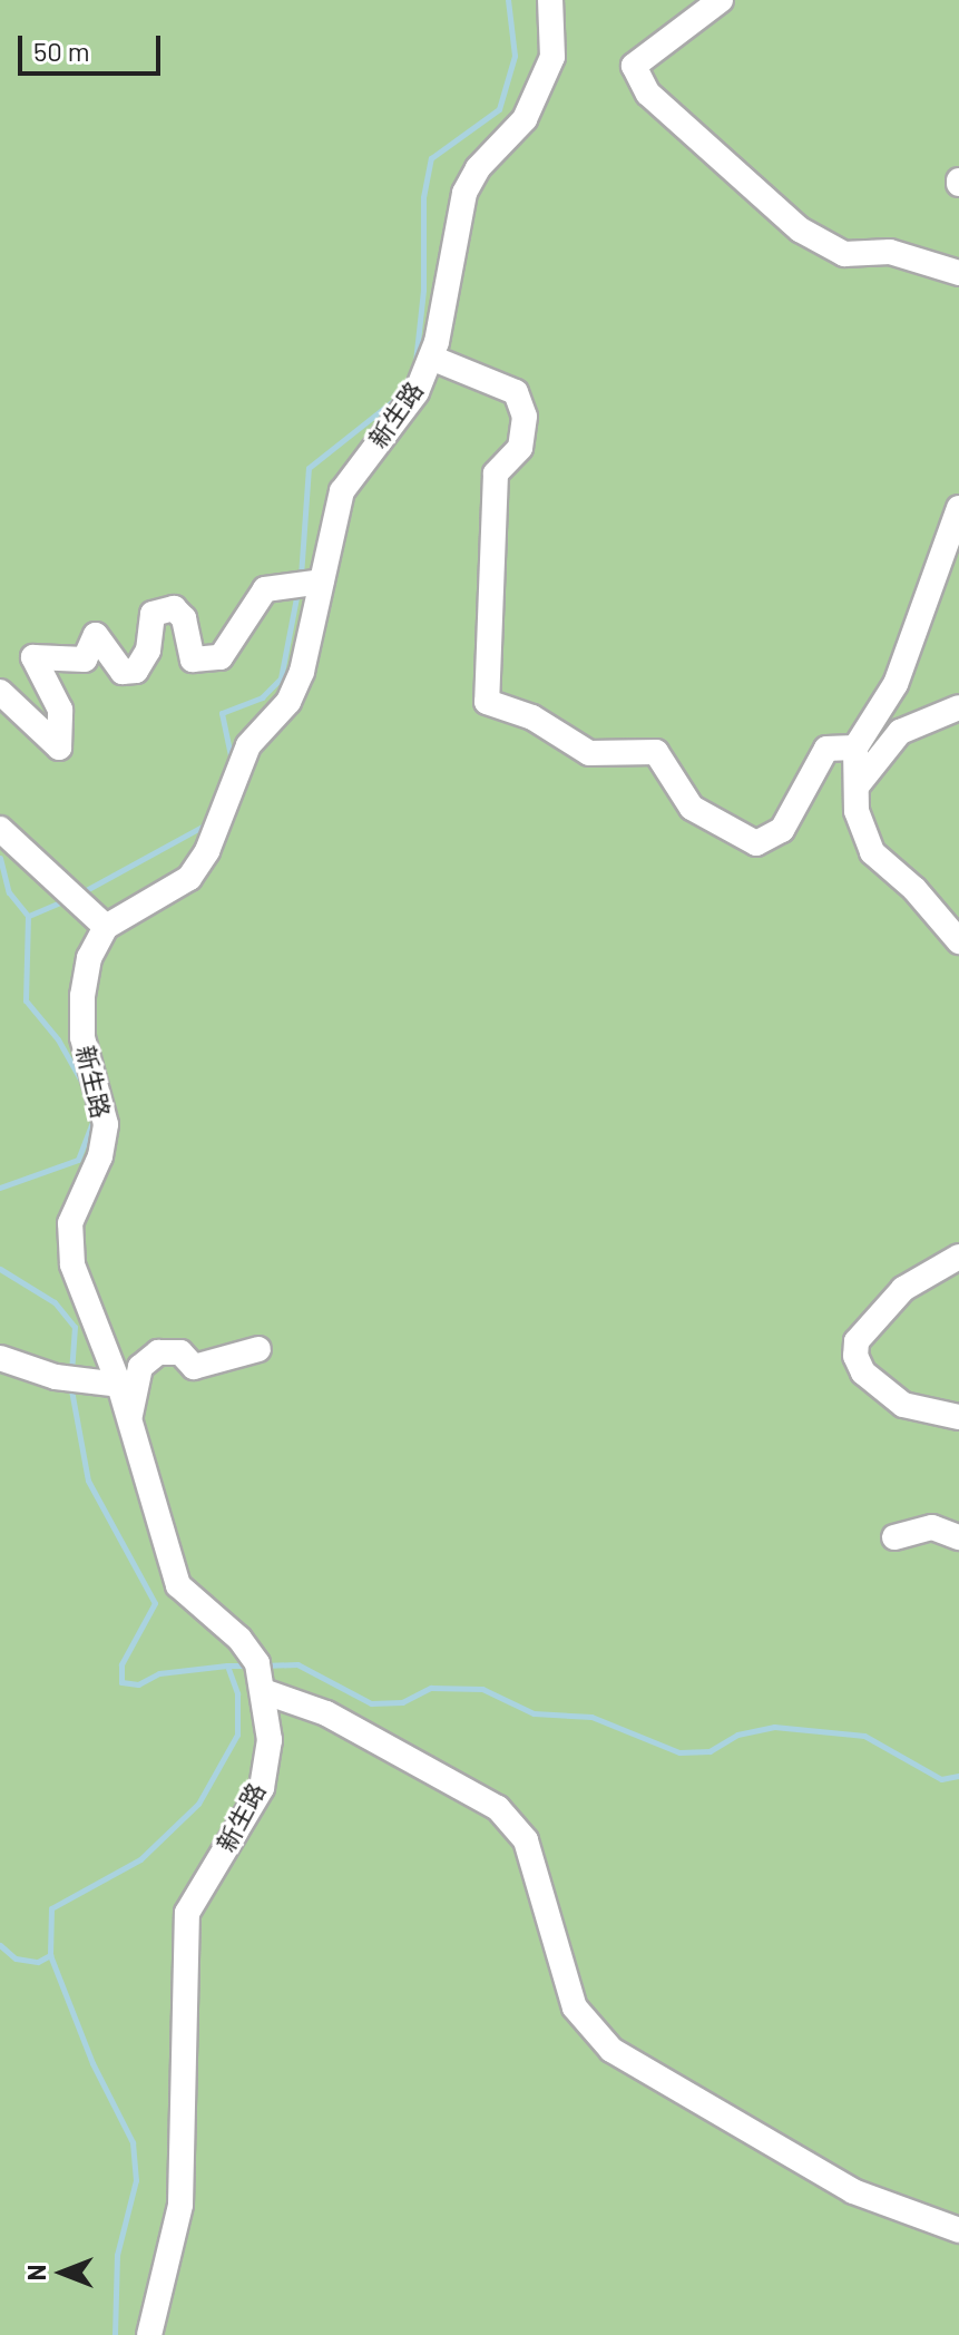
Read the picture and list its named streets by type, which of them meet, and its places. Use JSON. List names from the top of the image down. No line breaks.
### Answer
{"streets":{"street":["新生路"]},"scale_bar":"50 m","north":"left"}
